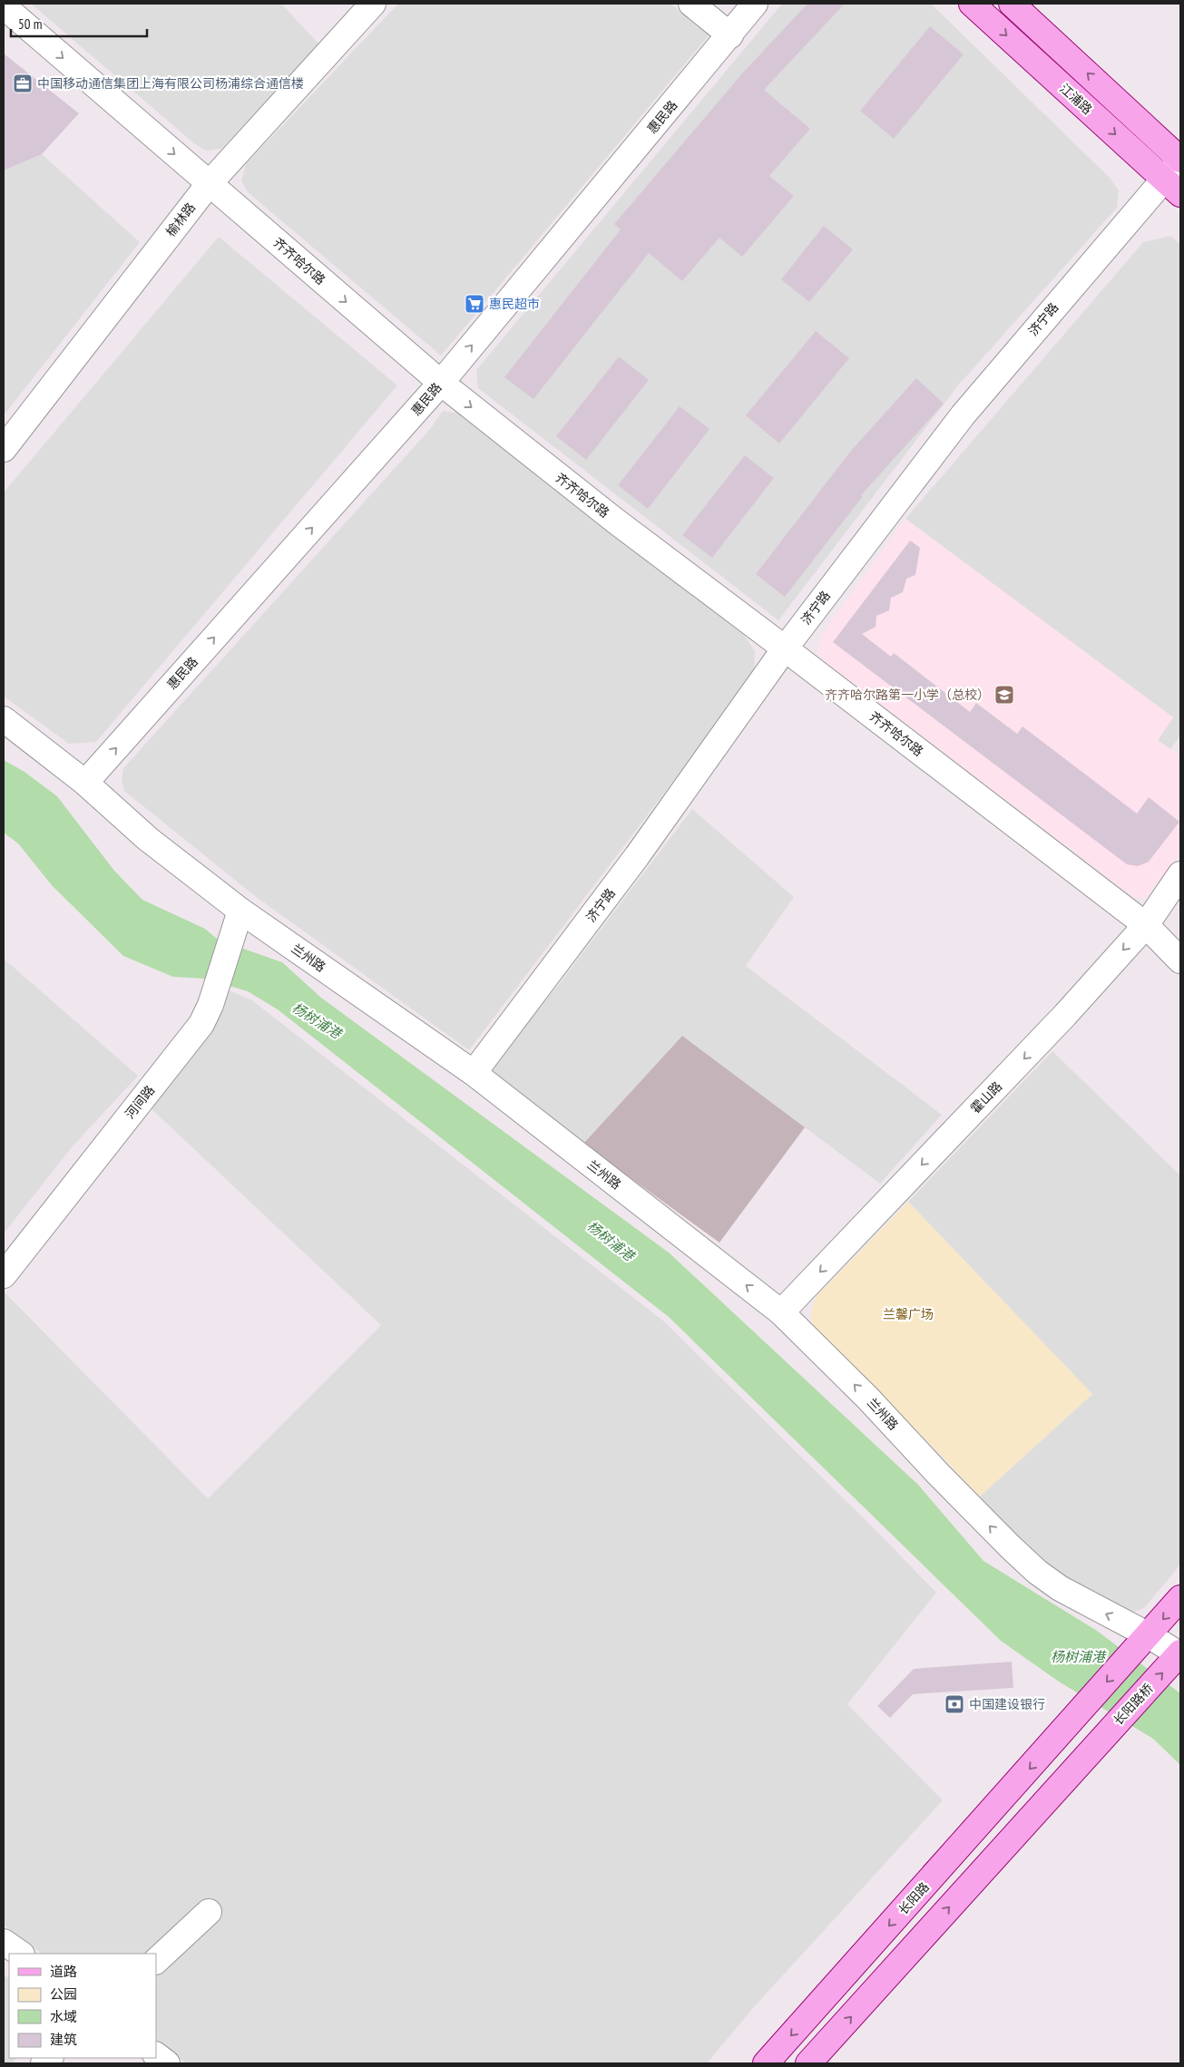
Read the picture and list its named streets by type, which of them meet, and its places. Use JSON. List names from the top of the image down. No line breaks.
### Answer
{"streets":{"main road":["江浦路","长阳路桥","长阳路"],"street":["惠民路","榆林路","齐齐哈尔路","济宁路","兰州路","霍山路","河间路"]},"crossings":[["江浦路","济宁路"],["惠民路","齐齐哈尔路"],["惠民路","兰州路"],["榆林路","齐齐哈尔路"],["齐齐哈尔路","济宁路"],["齐齐哈尔路","霍山路"],["济宁路","兰州路"],["兰州路","霍山路"],["兰州路","河间路"],["兰州路","长阳路桥"],["兰州路","长阳路"]],"one_way":["惠民路","齐齐哈尔路","兰州路","霍山路","长阳路桥","长阳路"],"water":["杨树浦港"],"parks":["兰馨广场"],"places":{"office":["中国移动通信集团上海有限公司杨浦综合通信楼"],"supermarket":["惠民超市"],"school or university":["齐齐哈尔路第一小学（总校）"],"bank":["中国建设银行"]},"legend":["道路","公园","水域","建筑"],"scale_bar":"50 m"}
